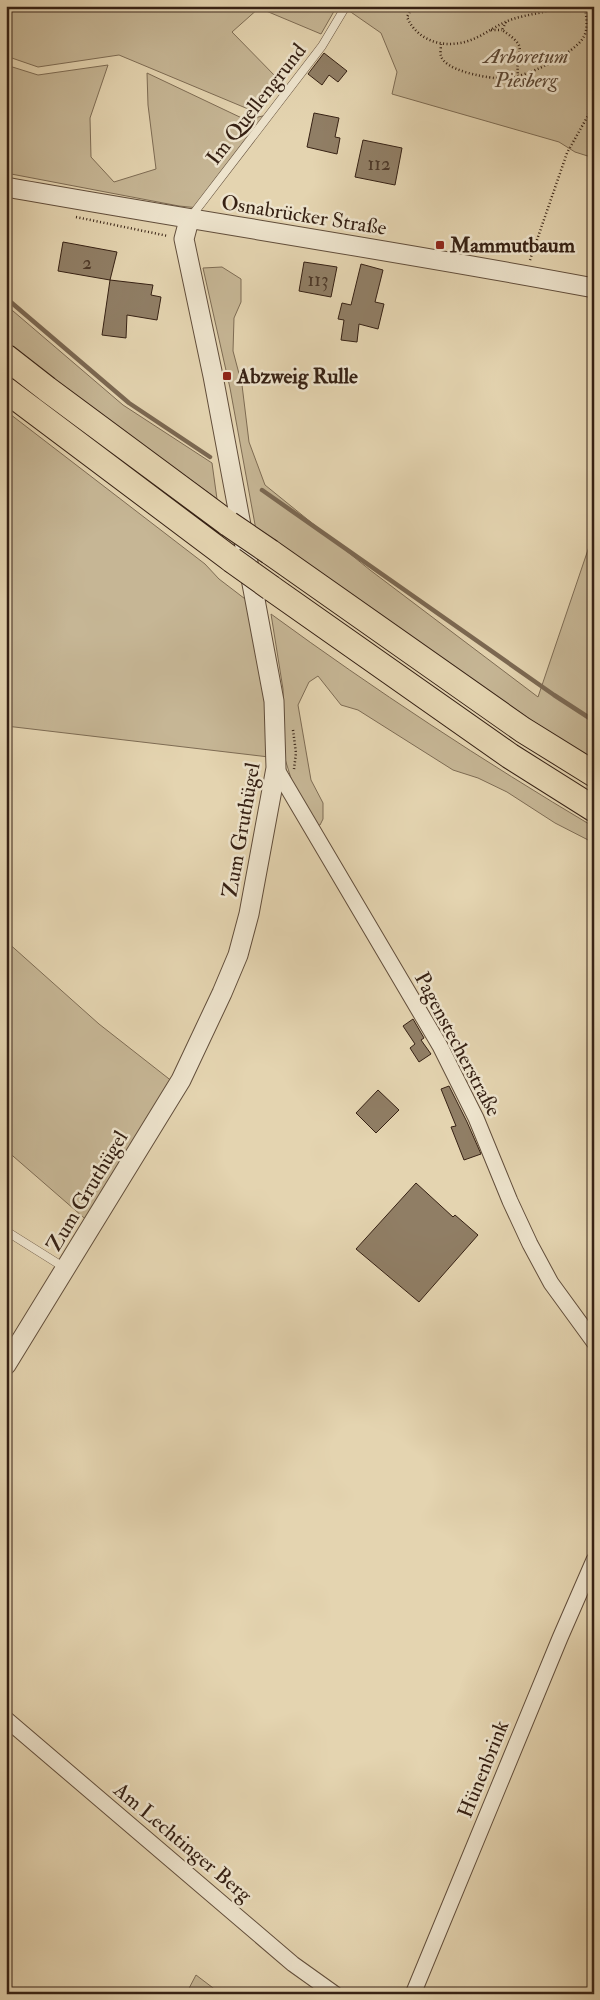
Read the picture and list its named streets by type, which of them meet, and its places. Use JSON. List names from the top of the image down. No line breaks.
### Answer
{"streets":{"street":["Osnabrücker Straße","Zum Gruthügel","Pagenstecherstraße","Hünenbrink","Am Lechtinger Berg"],"lane":["Im Quellengrund"]},"crossings":[["Im Quellengrund","Osnabrücker Straße"],["Im Quellengrund","Zum Gruthügel"],["Osnabrücker Straße","Zum Gruthügel"],["Zum Gruthügel","Pagenstecherstraße"]],"parks":["Arboretum Piesberg"],"places":{"transit":["Mammutbaum","Abzweig Rulle"]},"house_numbers":["112","2","113"]}
